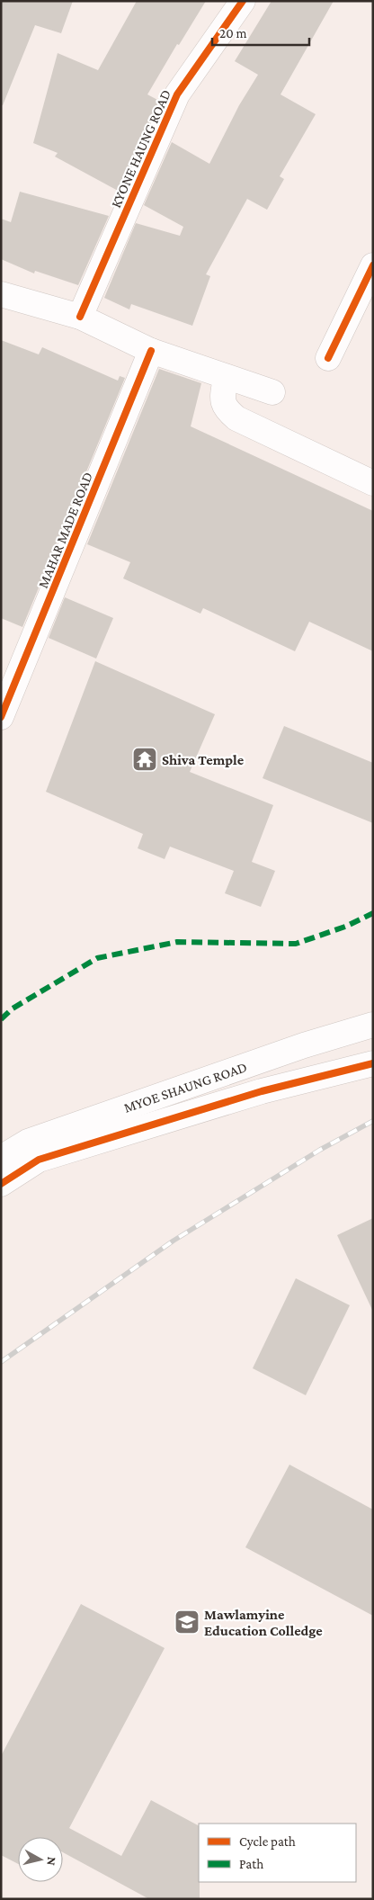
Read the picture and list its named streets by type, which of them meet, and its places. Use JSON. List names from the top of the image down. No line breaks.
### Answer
{"streets":{"main road":["KYONE HAUNG ROAD","MAHAR MADE ROAD","MYOE SHAUNG ROAD"]},"places":{"temple":["Shiva Temple"],"school or university":["Mawlamyine Education Colledge"]},"legend":["Cycle path","Path"],"scale_bar":"20 m","north":"right"}
